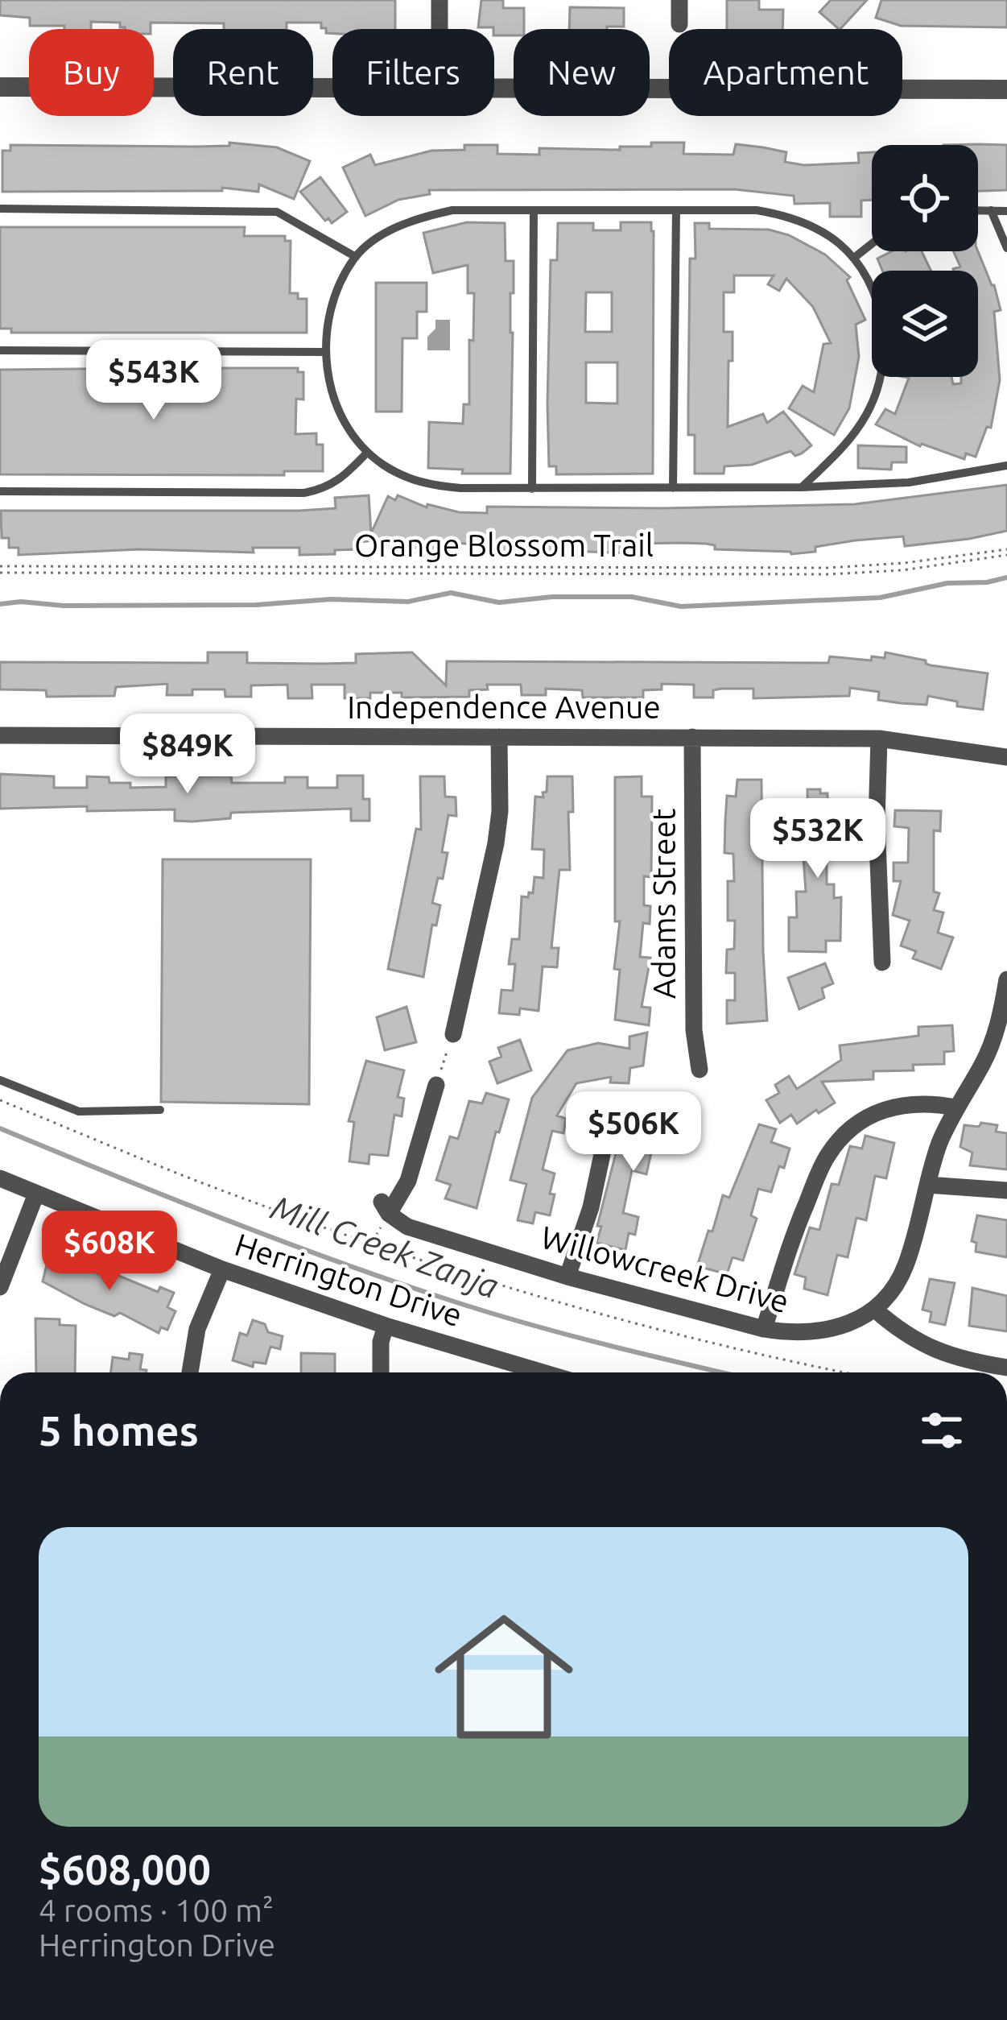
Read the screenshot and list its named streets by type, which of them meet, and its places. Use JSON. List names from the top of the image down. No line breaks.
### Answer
{"streets":{"street":["Independence Avenue","Adams Street","Willowcreek Drive","Herrington Drive"],"path":["Orange Blossom Trail"]},"crossings":[["Independence Avenue","Adams Street"]],"water":["Mill Creek Zanja"],"page":{"chip":["Buy","Rent","Filters","New","Apartment"],"price":["$543K","$849K","$532K","$506K","$608K"],"heading":"5 homes","list":[{"name":"$608,000","note":"4 rooms · 100 m² · Herrington Drive"}]}}
